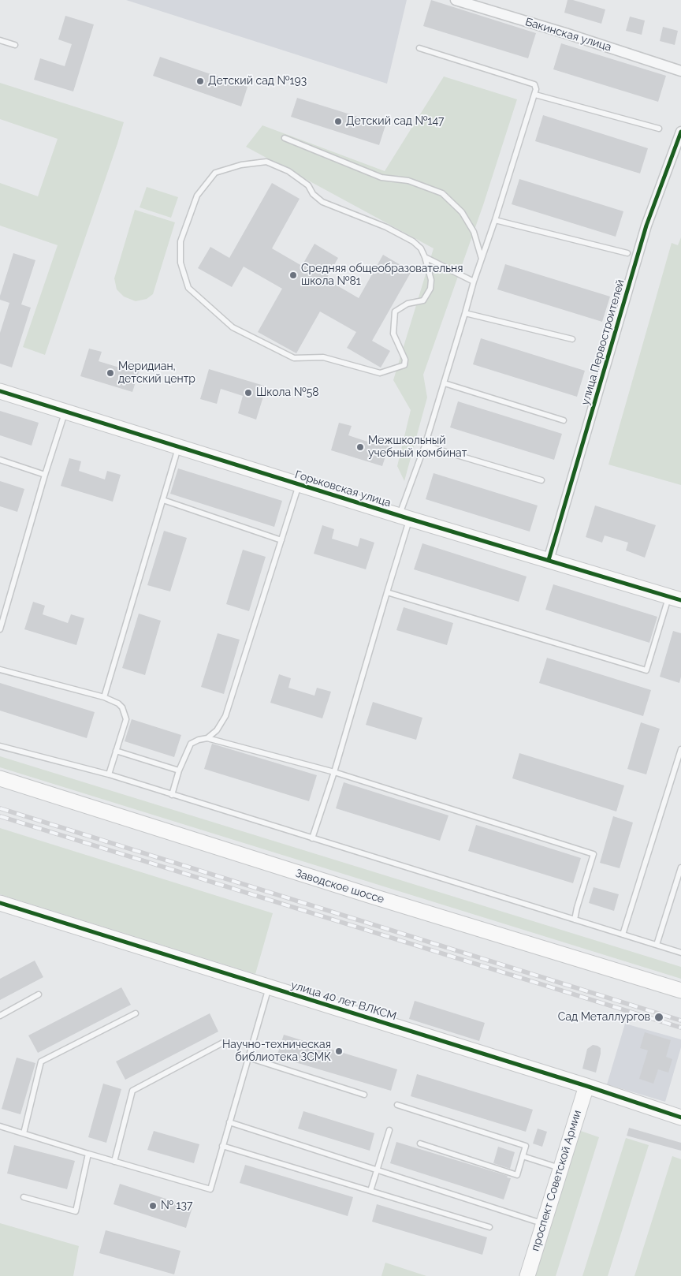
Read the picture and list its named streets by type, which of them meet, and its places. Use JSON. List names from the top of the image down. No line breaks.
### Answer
{"streets":{"street":["Бакинская улица","улица Первостроителей","Горьковская улица","Заводское шоссе","улица 40 лет ВЛКСМ","проспект Советской Армии"]},"crossings":[["улица Первостроителей","Горьковская улица"],["улица 40 лет ВЛКСМ","проспект Советской Армии"]],"places":["Детский сад №193","Детский сад №147","Средняя общеобразовательня школа №81","Меридиан, детский центр","Школа №58","Межшкольный учебный комбинат","Сад Металлургов","Научно-техническая библиотека ЗСМК","№ 137"]}
